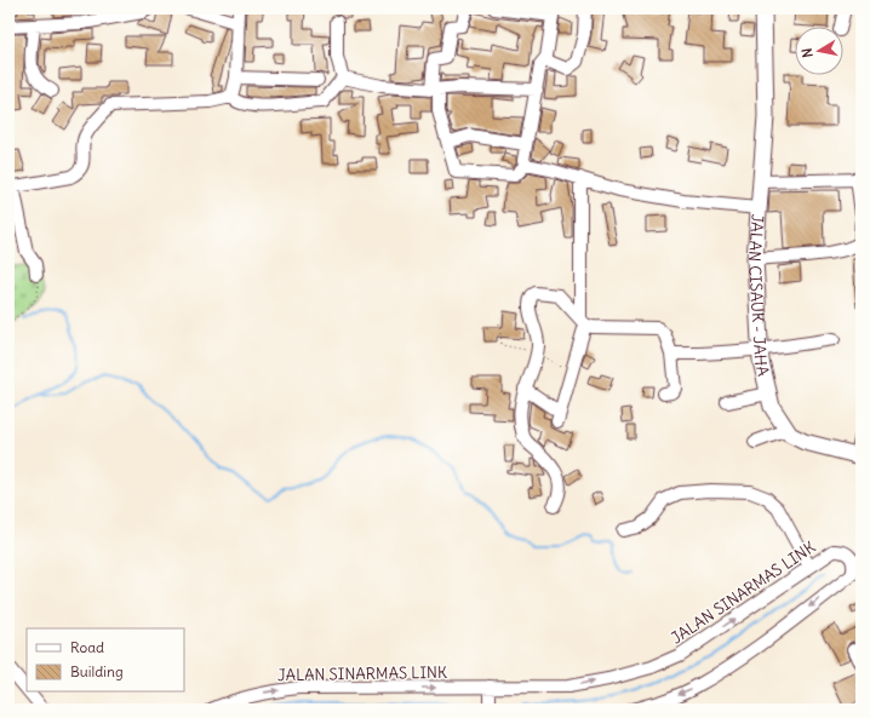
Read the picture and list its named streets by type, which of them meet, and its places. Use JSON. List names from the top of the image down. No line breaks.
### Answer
{"streets":{"main road":["JALAN CISAUK - JAHA"],"street":["JALAN SINARMAS LINK"]},"legend":["Road","Building"],"north":"left"}
